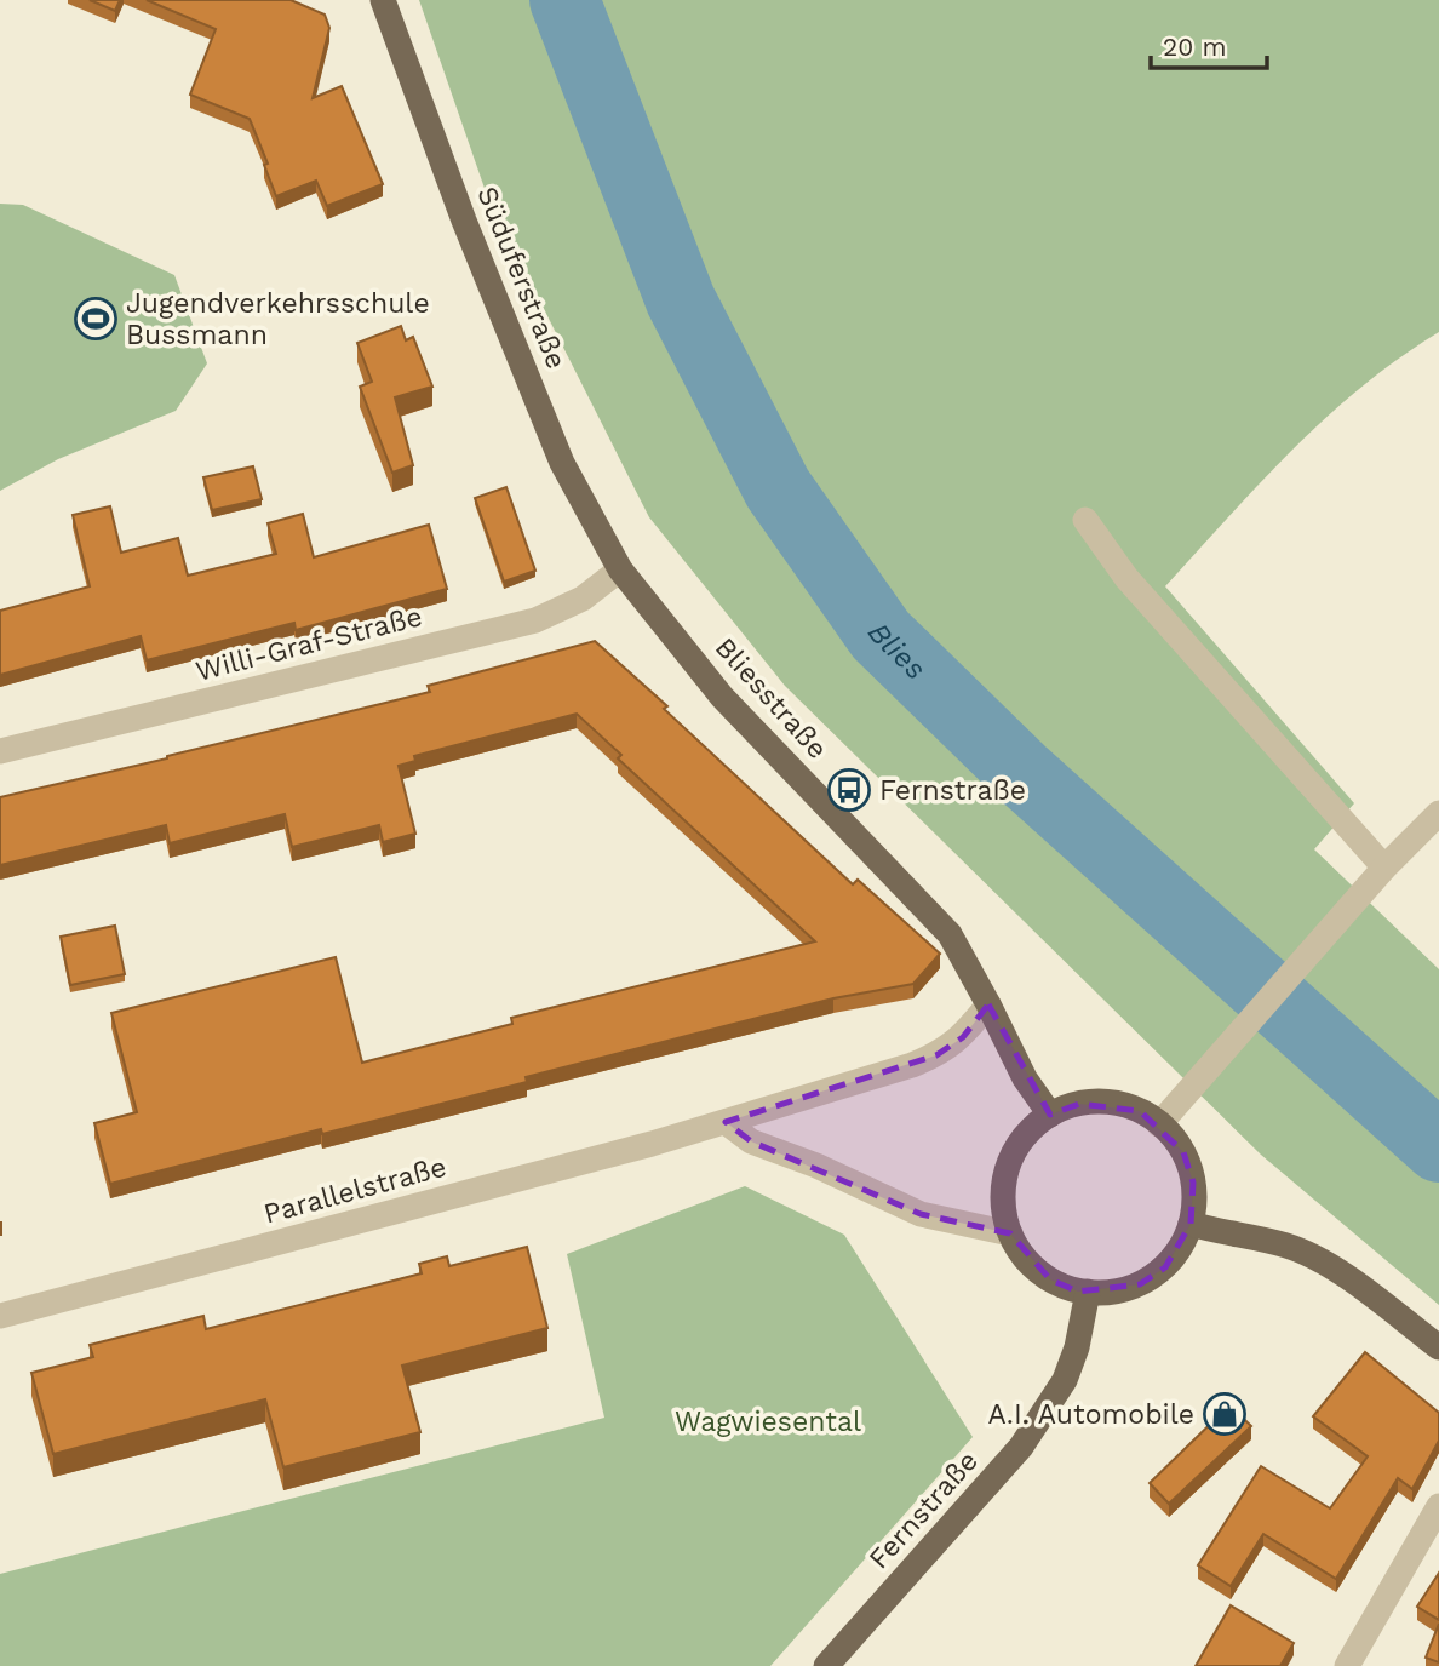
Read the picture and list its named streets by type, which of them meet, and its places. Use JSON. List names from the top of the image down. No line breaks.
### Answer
{"streets":{"main road":["Süduferstraße","Bliesstraße","Fernstraße"],"street":["Willi-Graf-Straße","Parallelstraße"]},"crossings":[["Süduferstraße","Willi-Graf-Straße"],["Süduferstraße","Bliesstraße"],["Willi-Graf-Straße","Bliesstraße"],["Bliesstraße","Parallelstraße"],["Bliesstraße","Fernstraße"]],"water":["Blies"],"parks":["Wagwiesental"],"places":{"sports":["Jugendverkehrsschule Bussmann"],"bus stop":["Fernstraße"],"shop":["A.I. Automobile"]},"scale_bar":"20 m"}
